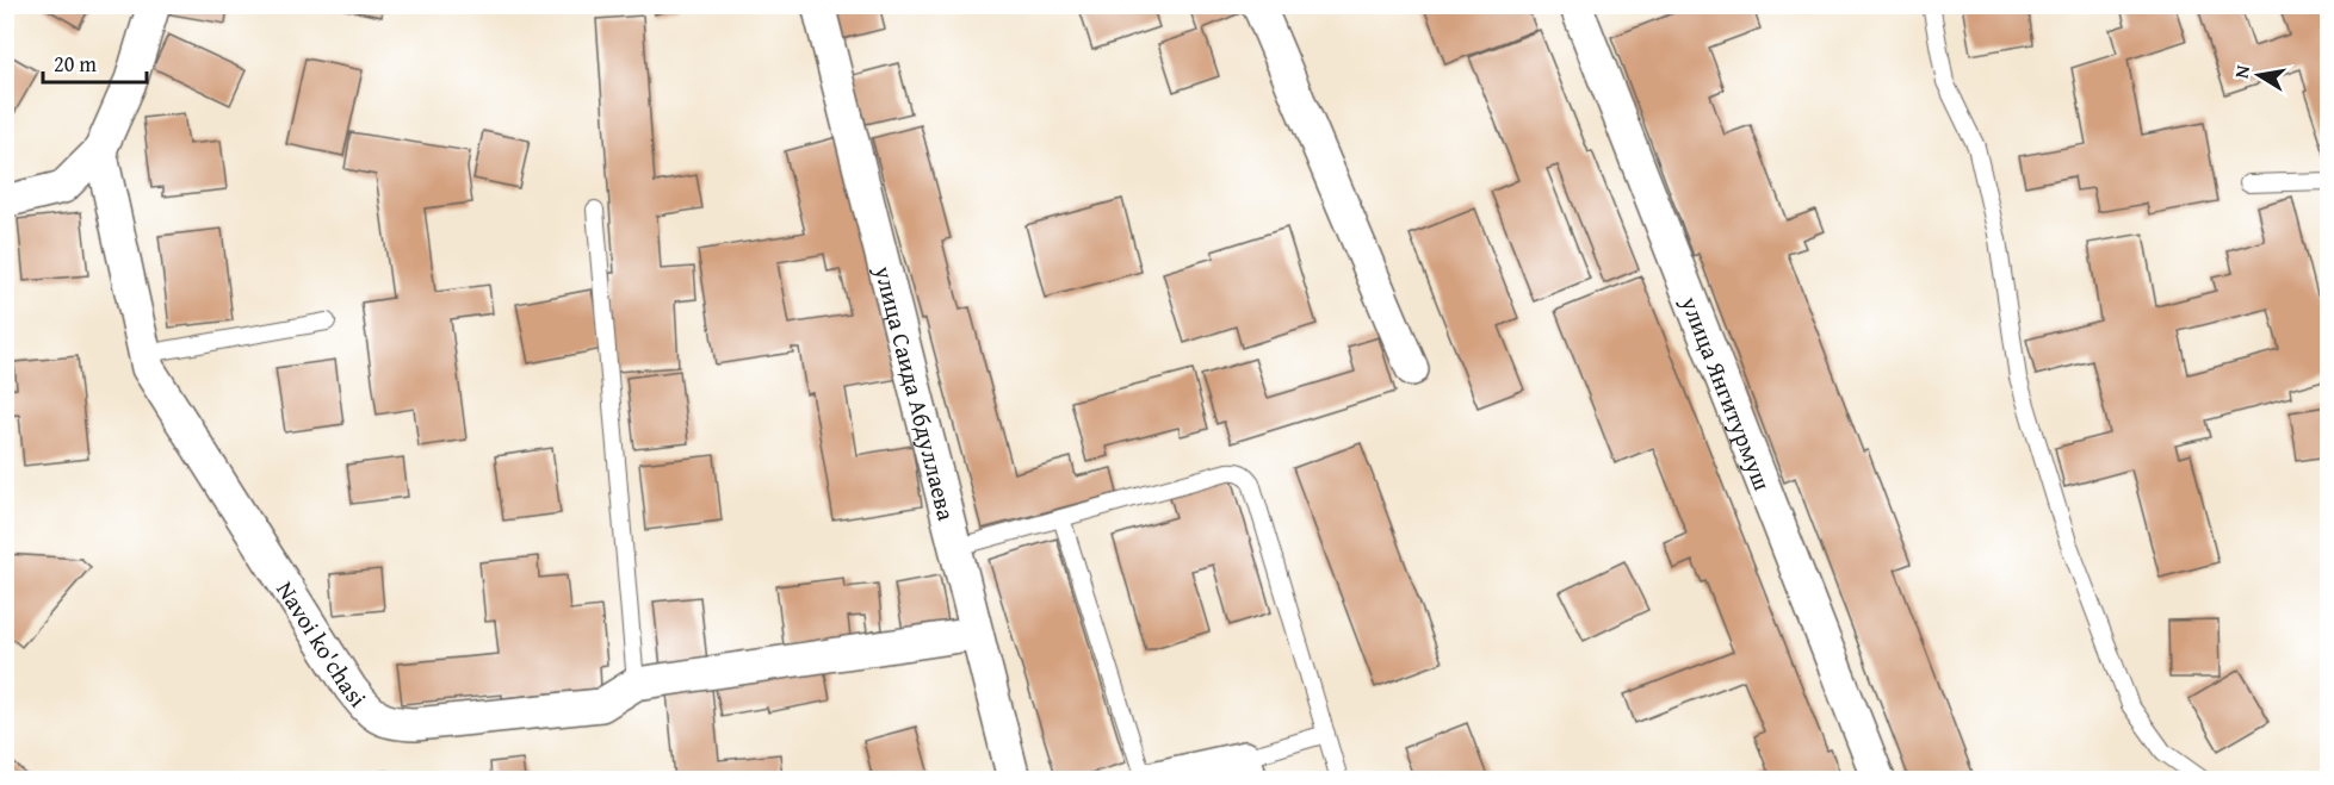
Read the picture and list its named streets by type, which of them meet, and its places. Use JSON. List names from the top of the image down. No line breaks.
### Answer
{"streets":{"street":["улица Янгитурмуш","улица Саида Абдуллаева","Navoi ko'chasi"]},"crossings":[["улица Саида Абдуллаева","Navoi ko'chasi"]],"scale_bar":"20 m","north":"left"}
